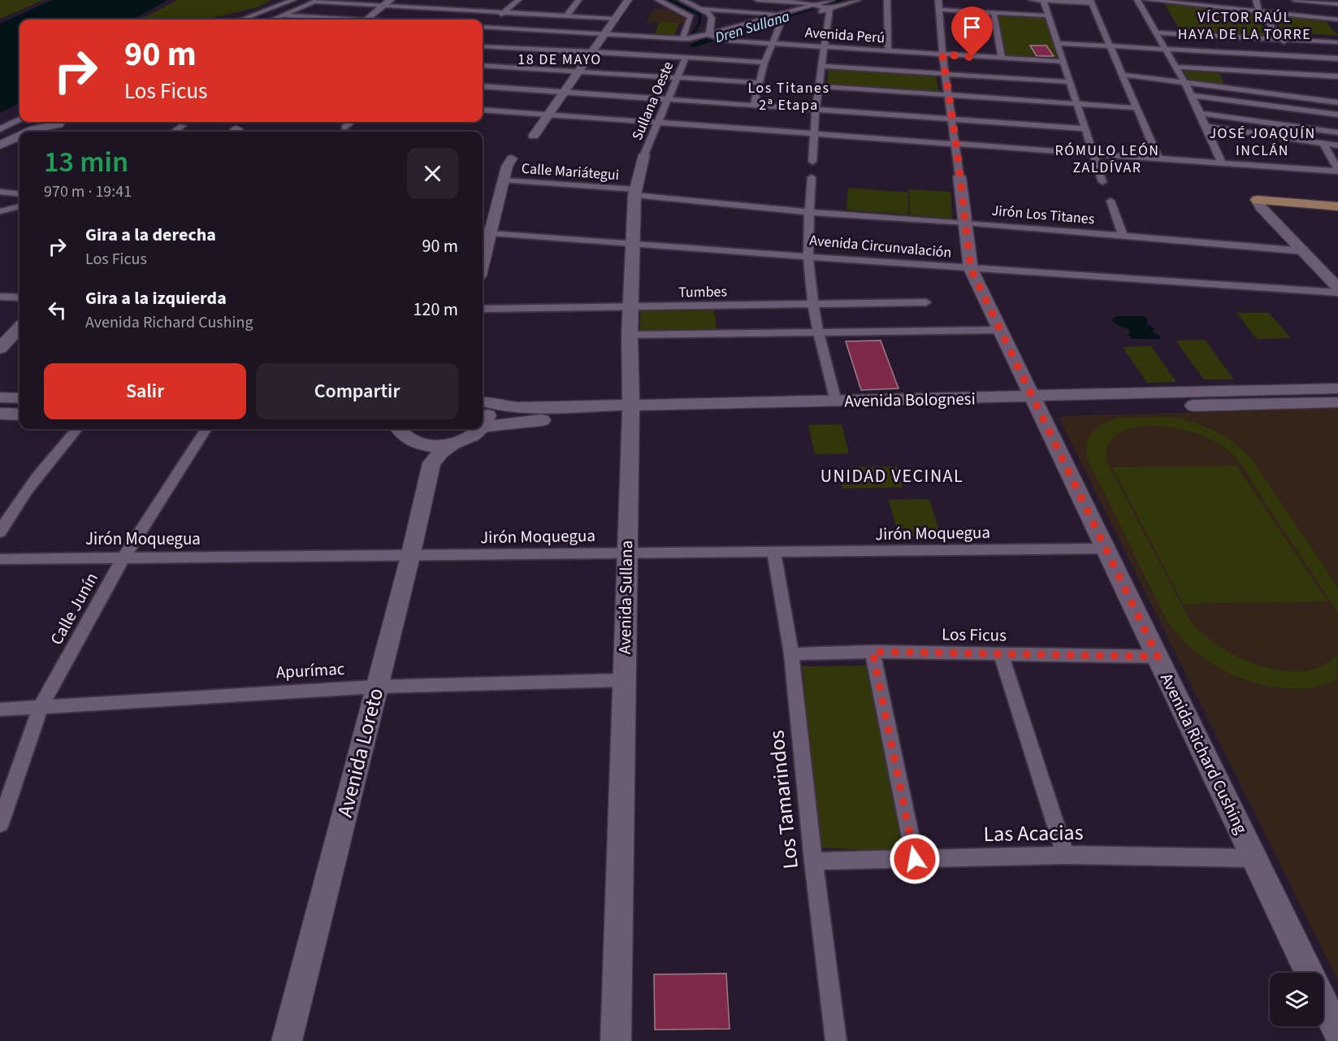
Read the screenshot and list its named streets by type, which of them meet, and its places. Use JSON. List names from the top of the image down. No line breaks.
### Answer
{"streets":{"main road":["Avenida Bolognesi","Avenida Sullana","Avenida Loreto","Avenida Richard Cushing"],"street":["Avenida Perú","Sullana Oeste","Calle Mariátegui","Jirón Los Titanes","Avenida Circunvalación","Tumbes","Jirón Moquegua","Calle Junín","Los Ficus","Apurímac","Los Tamarindos","Las Acacias"]},"crossings":[["Avenida Perú","Avenida Richard Cushing"],["Sullana Oeste","Avenida Sullana"],["Calle Mariátegui","Jirón Los Titanes"],["Calle Mariátegui","Avenida Sullana"],["Jirón Los Titanes","Avenida Sullana"],["Jirón Los Titanes","Avenida Richard Cushing"],["Avenida Circunvalación","Avenida Sullana"],["Avenida Circunvalación","Avenida Richard Cushing"],["Tumbes","Avenida Sullana"],["Avenida Bolognesi","Avenida Sullana"],["Avenida Bolognesi","Avenida Richard Cushing"],["Jirón Moquegua","Avenida Sullana"],["Jirón Moquegua","Calle Junín"],["Jirón Moquegua","Avenida Loreto"],["Jirón Moquegua","Avenida Richard Cushing"],["Jirón Moquegua","Los Tamarindos"],["Avenida Sullana","Apurímac"],["Calle Junín","Apurímac"],["Los Ficus","Avenida Richard Cushing"],["Los Ficus","Los Tamarindos"],["Apurímac","Avenida Loreto"],["Avenida Richard Cushing","Las Acacias"],["Los Tamarindos","Las Acacias"]],"districts":["VÍCTOR RAÚL HAYA DE LA TORRE","18 DE MAYO","Los Titanes 2ª Etapa","JOSÉ JOAQUÍN INCLÁN","RÓMULO LEÓN ZALDÍVAR","UNIDAD VECINAL"],"water":["Dren Sullana"],"page":{"turn":["90 m","Los Ficus"],"heading":["13 min","970 m · 19:41"],"list":[{"name":"Gira a la derecha","note":"Los Ficus","value":"90 m"},{"name":"Gira a la izquierda","note":"Avenida Richard Cushing","value":"120 m"}],"buttons":["Salir","Compartir"]}}
